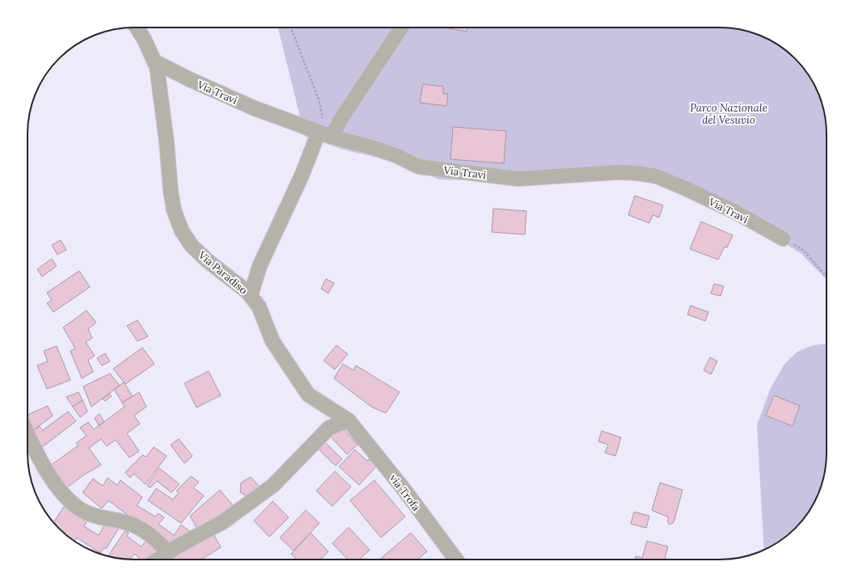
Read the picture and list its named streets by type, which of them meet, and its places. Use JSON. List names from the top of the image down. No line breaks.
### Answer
{"streets":{"street":["Via Travi","Via Paradiso","via Trofa"]},"crossings":[["Via Travi","Via Paradiso"],["Via Paradiso","via Trofa"]],"parks":["Parco Nazionale del Vesuvio"]}
